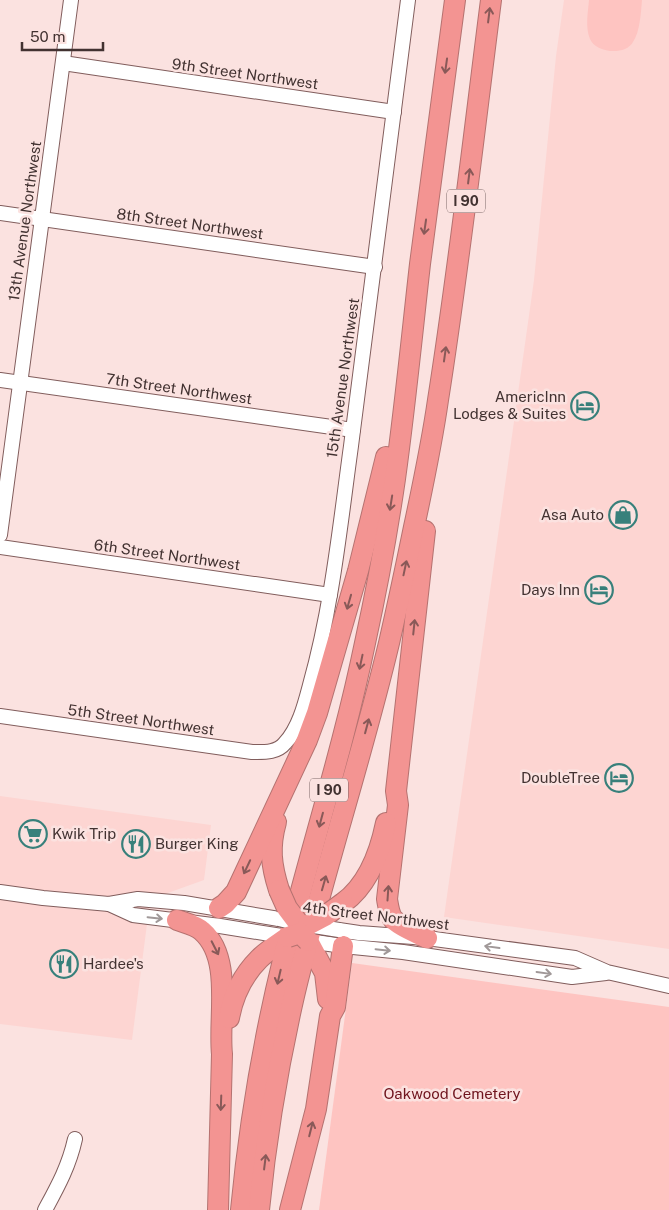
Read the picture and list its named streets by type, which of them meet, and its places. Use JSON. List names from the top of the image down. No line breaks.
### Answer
{"streets":{"highway":["I 90"],"street":["9th Street Northwest","13th Avenue Northwest","8th Street Northwest","15th Avenue Northwest","7th Street Northwest","6th Street Northwest","5th Street Northwest","4th Street Northwest"]},"crossings":[["9th Street Northwest","13th Avenue Northwest"],["9th Street Northwest","15th Avenue Northwest"],["13th Avenue Northwest","8th Street Northwest"],["13th Avenue Northwest","7th Street Northwest"],["8th Street Northwest","15th Avenue Northwest"],["15th Avenue Northwest","7th Street Northwest"],["15th Avenue Northwest","6th Street Northwest"],["15th Avenue Northwest","5th Street Northwest"]],"parks":["Oakwood Cemetery"],"places":{"hotel":["AmericInn Lodges & Suites","Days Inn","DoubleTree"],"shop":["Asa Auto"],"supermarket":["Kwik Trip"],"restaurant":["Burger King","Hardee's"]},"scale_bar":"50 m"}
